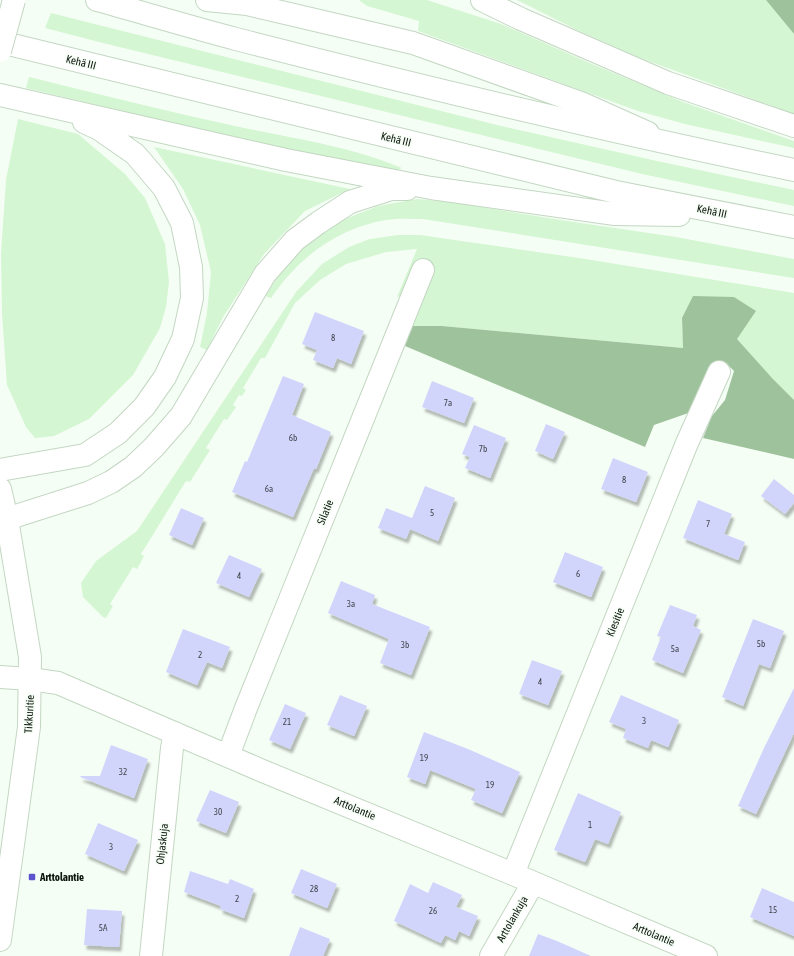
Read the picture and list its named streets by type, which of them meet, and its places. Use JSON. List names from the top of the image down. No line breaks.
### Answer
{"streets":{"main road":["Kehä III","Silatie","Kiesitie","Tikkuritie","Arttolantie","Ohjaskuja","Arttolankuja"]},"crossings":[["Silatie","Arttolantie"],["Kiesitie","Arttolantie"],["Tikkuritie","Arttolantie"],["Arttolantie","Ohjaskuja"],["Arttolantie","Arttolankuja"]],"places":{"transit":["Arttolantie"]},"house_numbers":["8","7a","6b","7b","8","6a","5","7","6","4","3a","5b","3b","5a","2","4","3","21","19","32","19","30","1","3","28","2","15","26","5A"]}
